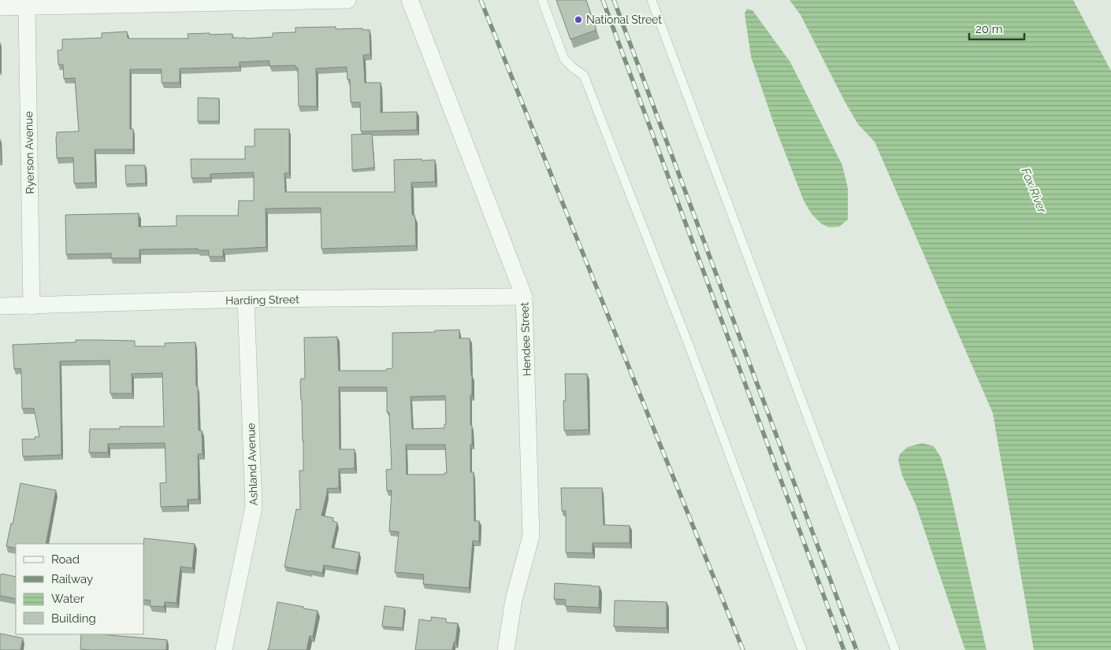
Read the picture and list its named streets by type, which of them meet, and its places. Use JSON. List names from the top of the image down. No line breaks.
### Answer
{"streets":{"street":["Ryerson Avenue","Harding Street","Hendee Street","Ashland Avenue"]},"crossings":[["Ryerson Avenue","Harding Street"],["Harding Street","Hendee Street"],["Harding Street","Ashland Avenue"]],"water":["Fox River"],"places":["National Street"],"legend":["Road","Railway","Water","Building"],"scale_bar":"20 m"}
